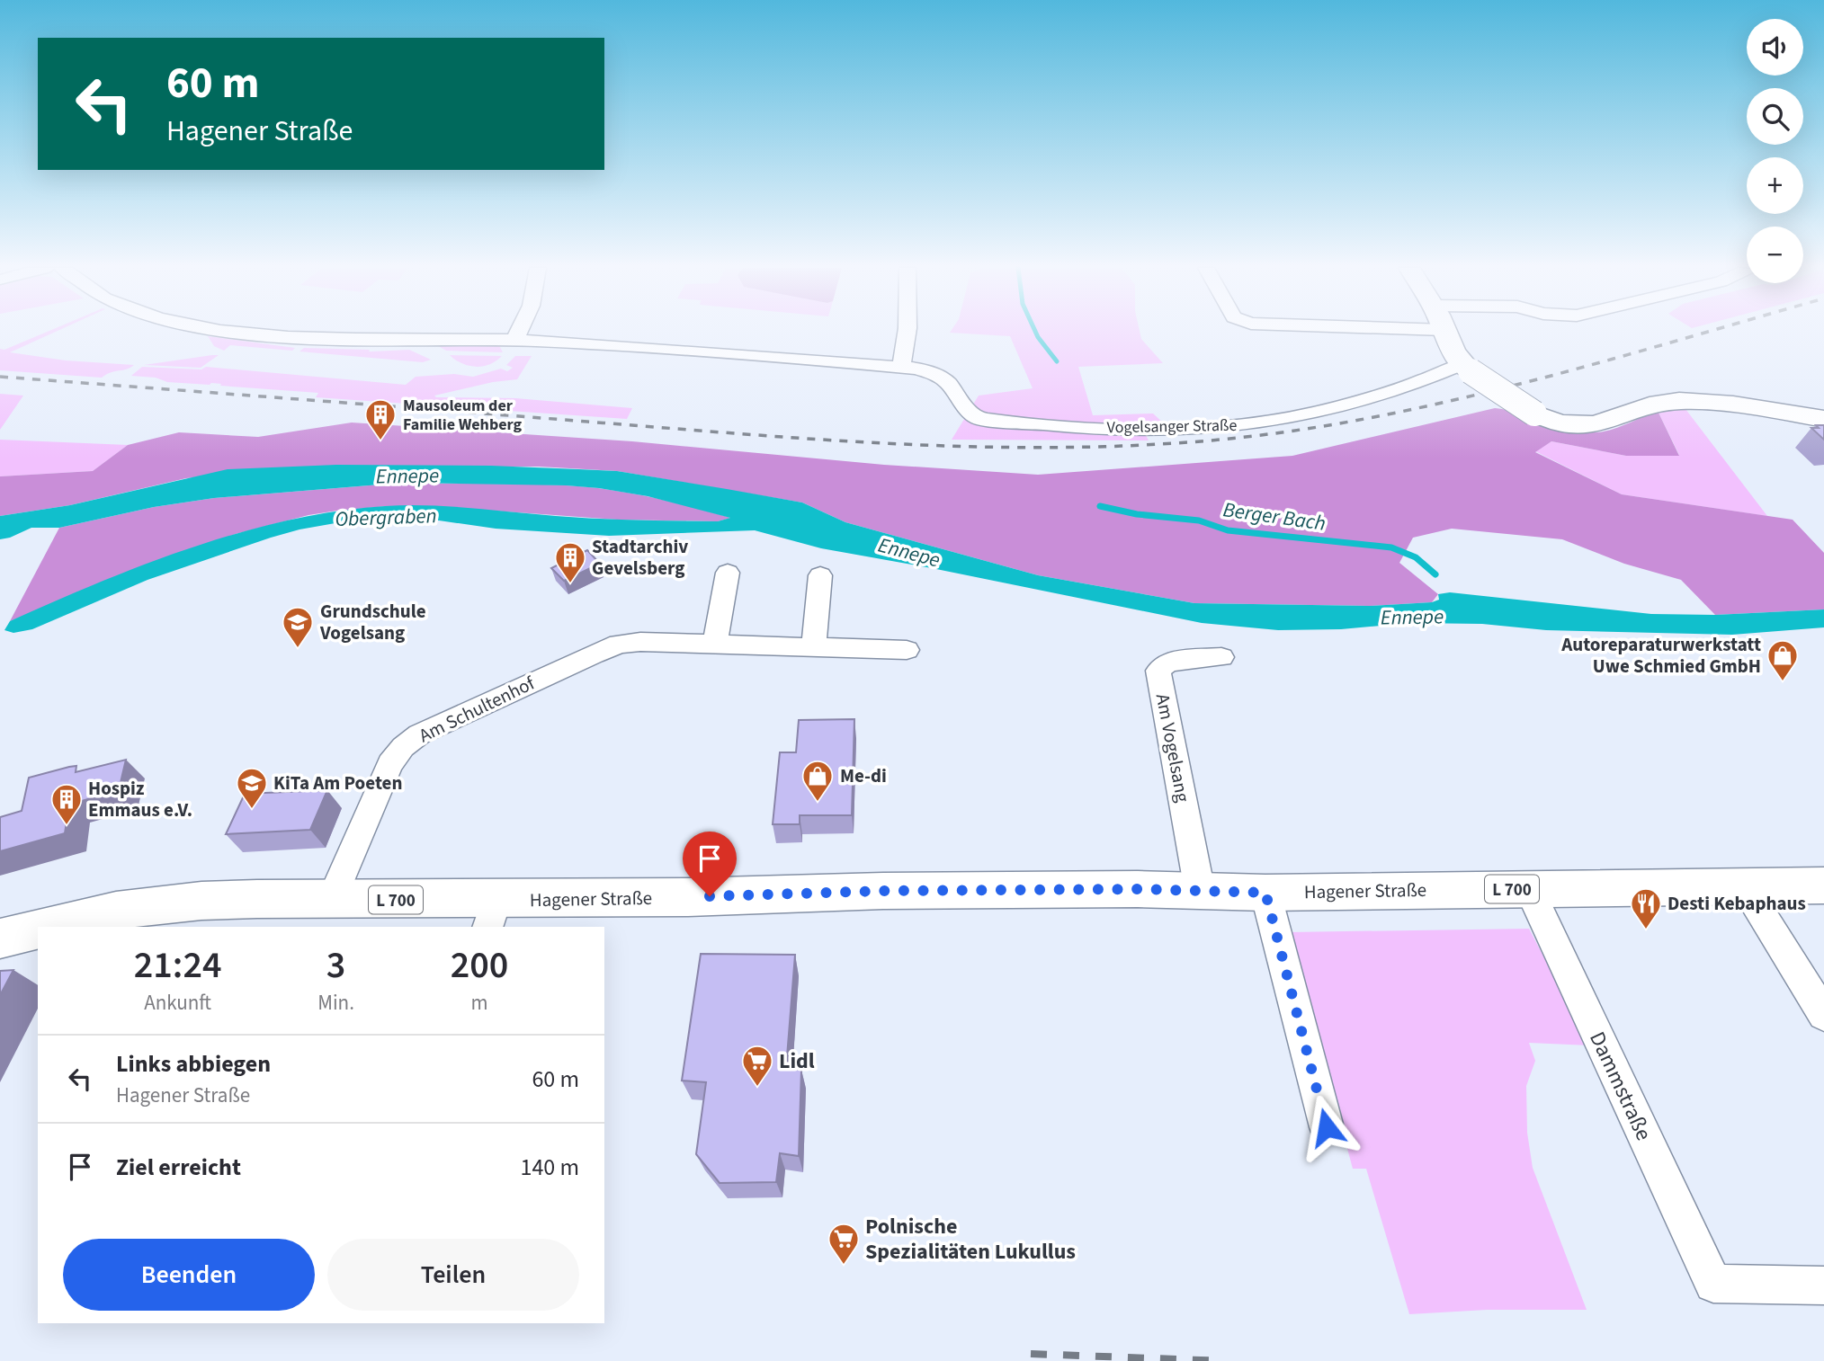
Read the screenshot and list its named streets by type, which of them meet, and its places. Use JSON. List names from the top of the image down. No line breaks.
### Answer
{"streets":{"main road":["L 700","Hagener Straße"],"street":["Vogelsanger Straße","Am Schultenhof","Am Vogelsang","Dammstraße"]},"crossings":[["Am Schultenhof","Hagener Straße"],["Am Vogelsang","Hagener Straße"],["Hagener Straße","Dammstraße"]],"water":["Ennepe","Berger Bach","Obergraben"],"places":{"building":["Mausoleum der Familie Wehberg","Stadtarchiv Gevelsberg","Hospiz Emmaus e.V."],"school or university":["Grundschule Vogelsang","KiTa Am Poeten"],"shop":["Autoreparaturwerkstatt Uwe Schmied GmbH","Me-di"],"restaurant":["Desti Kebaphaus"],"supermarket":["Lidl","Polnische Spezialitäten Lukullus"]},"page":{"map_buttons":["+","−"],"turn":["60 m","Hagener Straße"],"eta":["21:24","Ankunft","3","Min.","200","m"],"list":[{"name":"Links abbiegen","note":"Hagener Straße","value":"60 m"},{"name":"Ziel erreicht","value":"140 m"}],"buttons":["Beenden","Teilen"]}}
